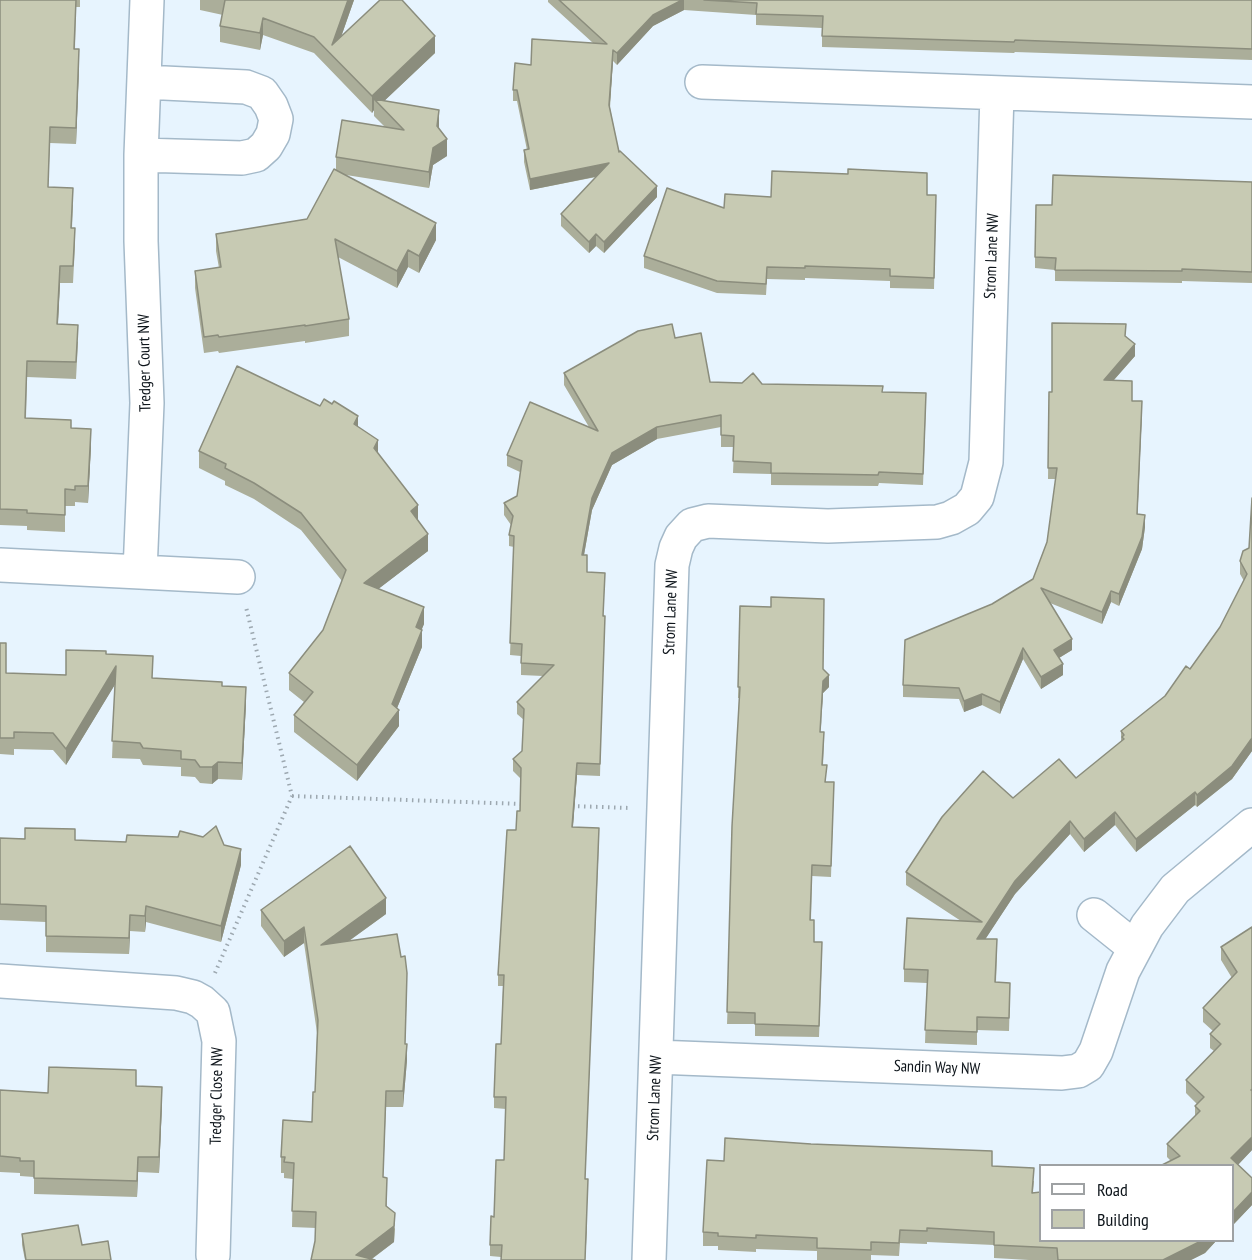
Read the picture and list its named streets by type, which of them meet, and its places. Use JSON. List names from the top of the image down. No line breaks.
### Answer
{"streets":{"street":["Strom Lane NW","Tredger Court NW","Sandin Way NW","Tredger Close NW"]},"crossings":[["Strom Lane NW","Sandin Way NW"]],"legend":["Road","Building"]}
